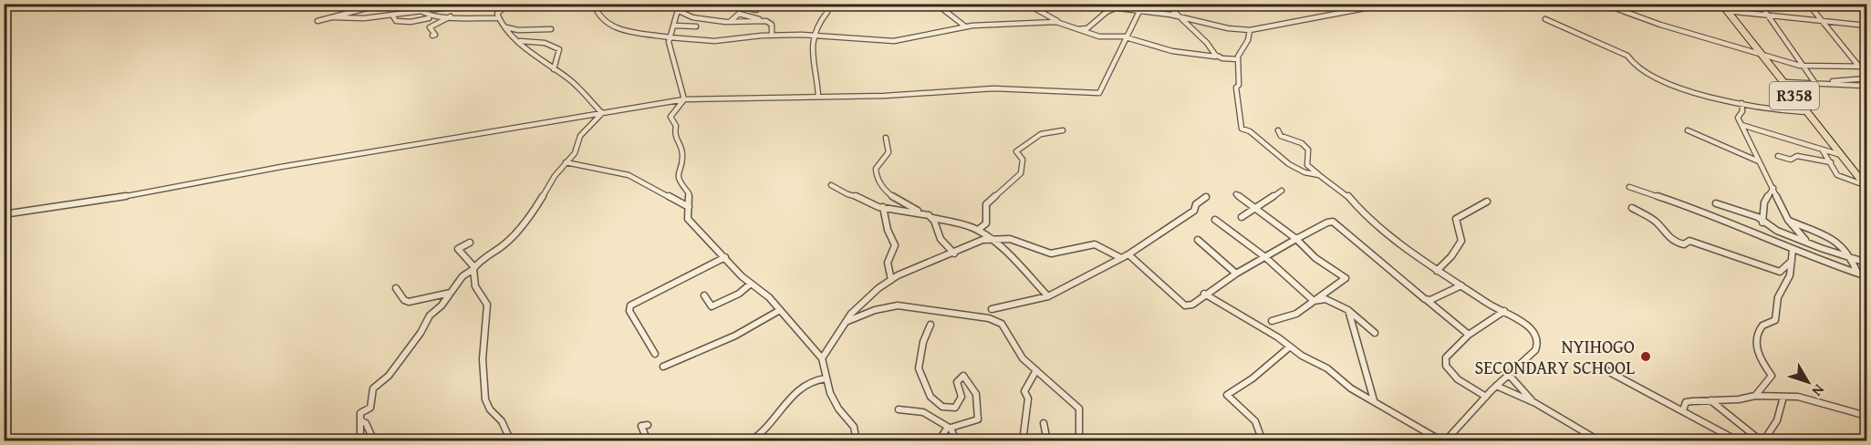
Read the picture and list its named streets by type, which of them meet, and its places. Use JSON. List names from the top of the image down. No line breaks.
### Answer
{"streets":{"main road":["R358"]},"places":["NYIHOGO SECONDARY SCHOOL"],"north":"bottom right"}
